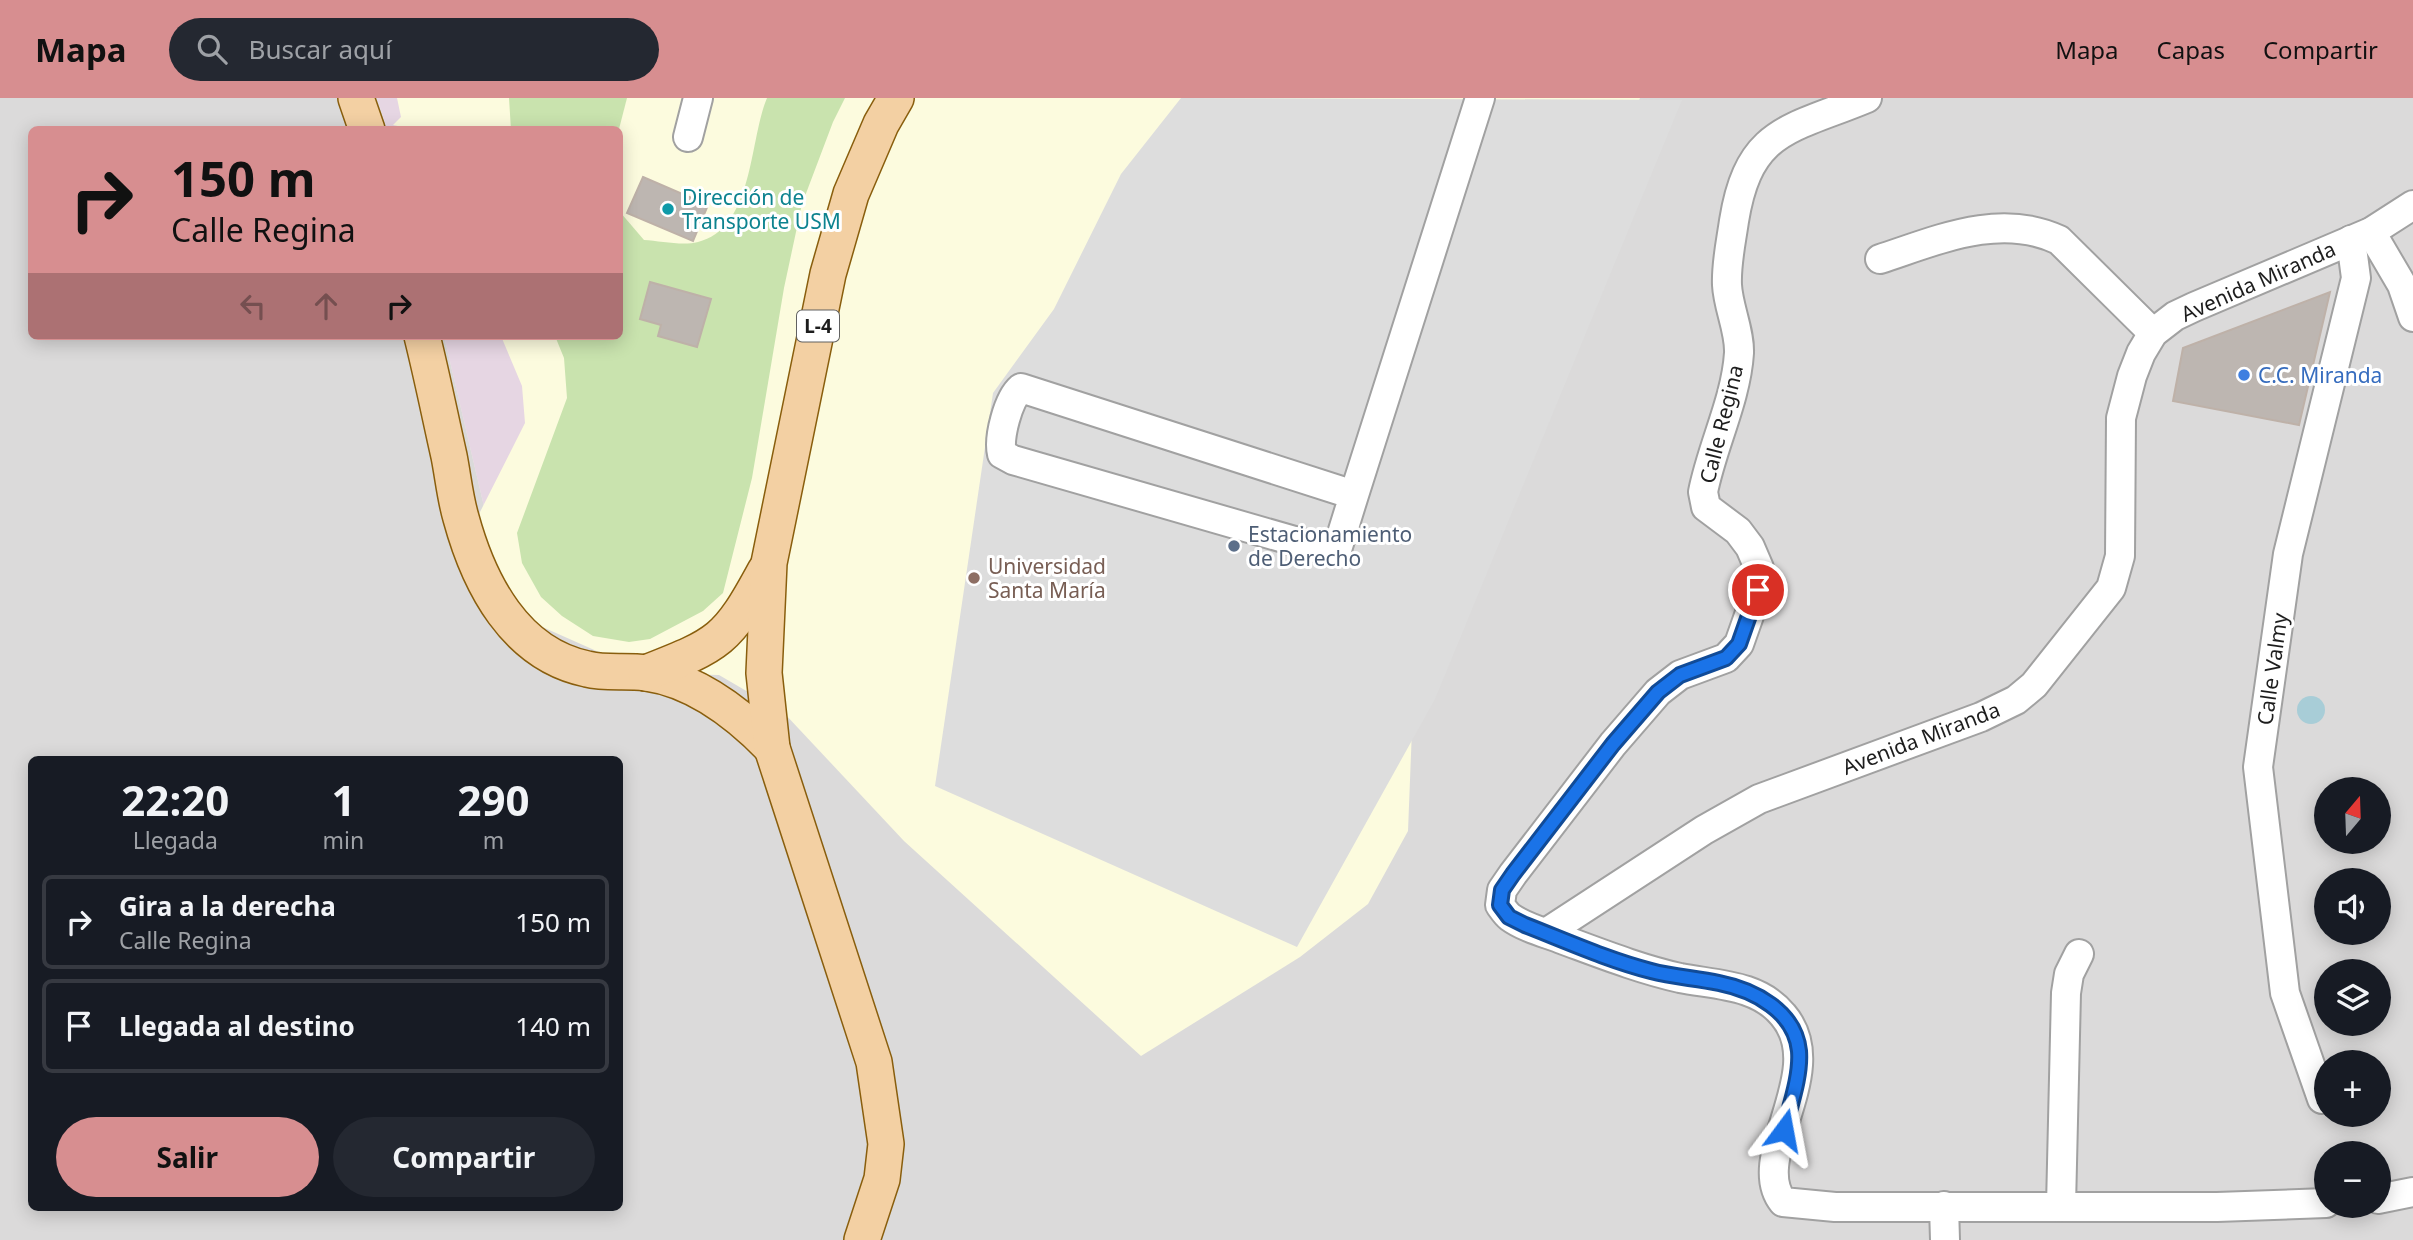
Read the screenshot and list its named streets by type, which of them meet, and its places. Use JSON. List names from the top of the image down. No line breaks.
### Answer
{"streets":{"main road":["L-4"],"street":["Avenida Miranda","Calle Regina","Calle Valmy"]},"crossings":[["Avenida Miranda","Calle Regina"],["Avenida Miranda","Calle Valmy"]],"places":["Dirección de Transporte USM","C.C. Miranda","Estacionamiento de Derecho","Universidad Santa María"],"north":"top","page":{"header":"Mapa","search":"Buscar aquí","nav":["Mapa","Capas","Compartir"],"turn":["150 m","Calle Regina"],"eta":["22:20","Llegada","1","min","290","m"],"map_buttons":["+","−"],"list":[{"name":"Gira a la derecha","note":"Calle Regina","value":"150 m"},{"name":"Llegada al destino","value":"140 m"}],"buttons":["Salir","Compartir"]}}
